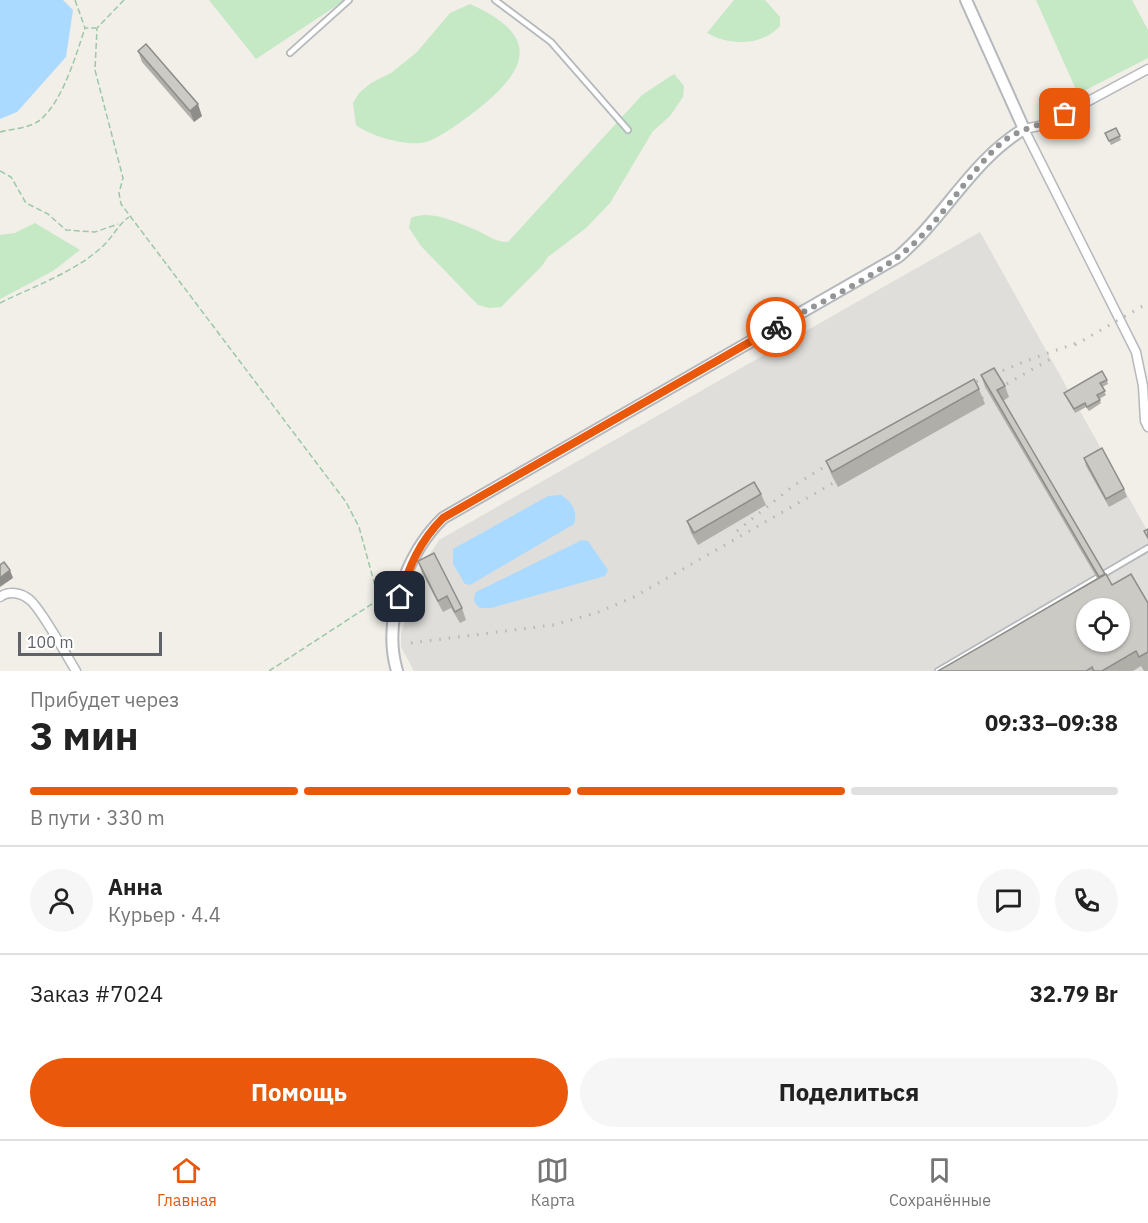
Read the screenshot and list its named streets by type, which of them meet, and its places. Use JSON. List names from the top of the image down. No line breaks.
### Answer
{"scale_bar":"100 m","page":{"scale":"100 m","heading":["3 мин","Прибудет через","09:33–09:38"],"panel":["Анна","Курьер · 4.4","Заказ #7024","32.79 Br"],"bar":"В пути · 330 m","buttons":["Помощь","Поделиться"],"tabs":["Главная","Карта","Сохранённые"]}}
